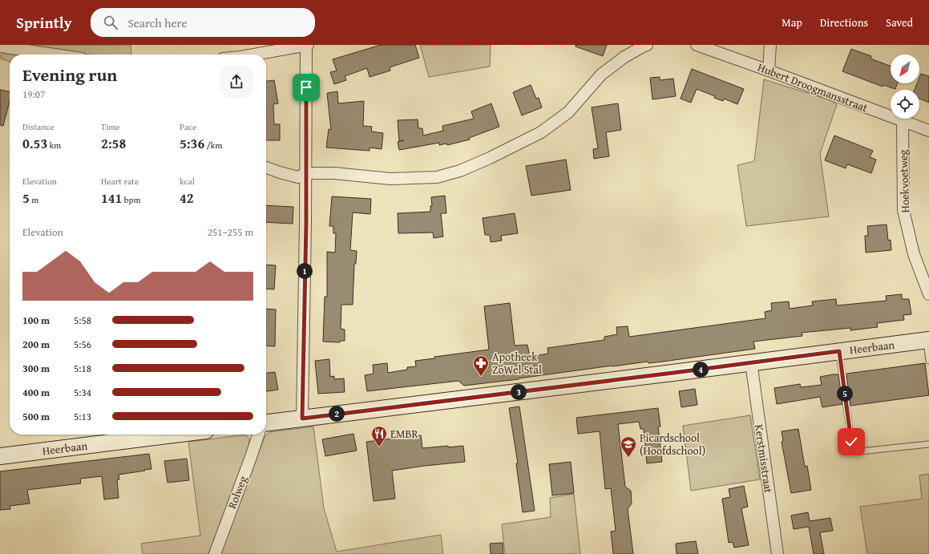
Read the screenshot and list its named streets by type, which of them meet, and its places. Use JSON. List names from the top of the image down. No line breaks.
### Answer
{"streets":{"street":["Hubert Droogmansstraat","Hoekvoetweg","Heerbaan","Kerstmisstraat","Rolweg"]},"crossings":[["Hubert Droogmansstraat","Hoekvoetweg"],["Heerbaan","Kerstmisstraat"]],"places":{"pharmacy":["Apotheek ZoWel Stal"],"restaurant":["EMBR"],"school or university":["Picardschool (Hoofdschool)"]},"north":"bottom left","page":{"header":"Sprintly","search":"Search here","nav":["Map","Directions","Saved"],"heading":["Evening run","19:07"],"stats":[["Distance","0.53 km"],["Time","2:58"],["Pace","5:36 /km"],["Elevation","5 m"],["Heart rate","141 bpm"],["kcal","42"]],"chart":["Elevation","251–255 m"],"pins":["1","4","3","5","2"],"list":[{"name":"100 m","note":"5:58"},{"name":"200 m","note":"5:56"},{"name":"300 m","note":"5:18"},{"name":"400 m","note":"5:34"},{"name":"500 m","note":"5:13"}]}}
